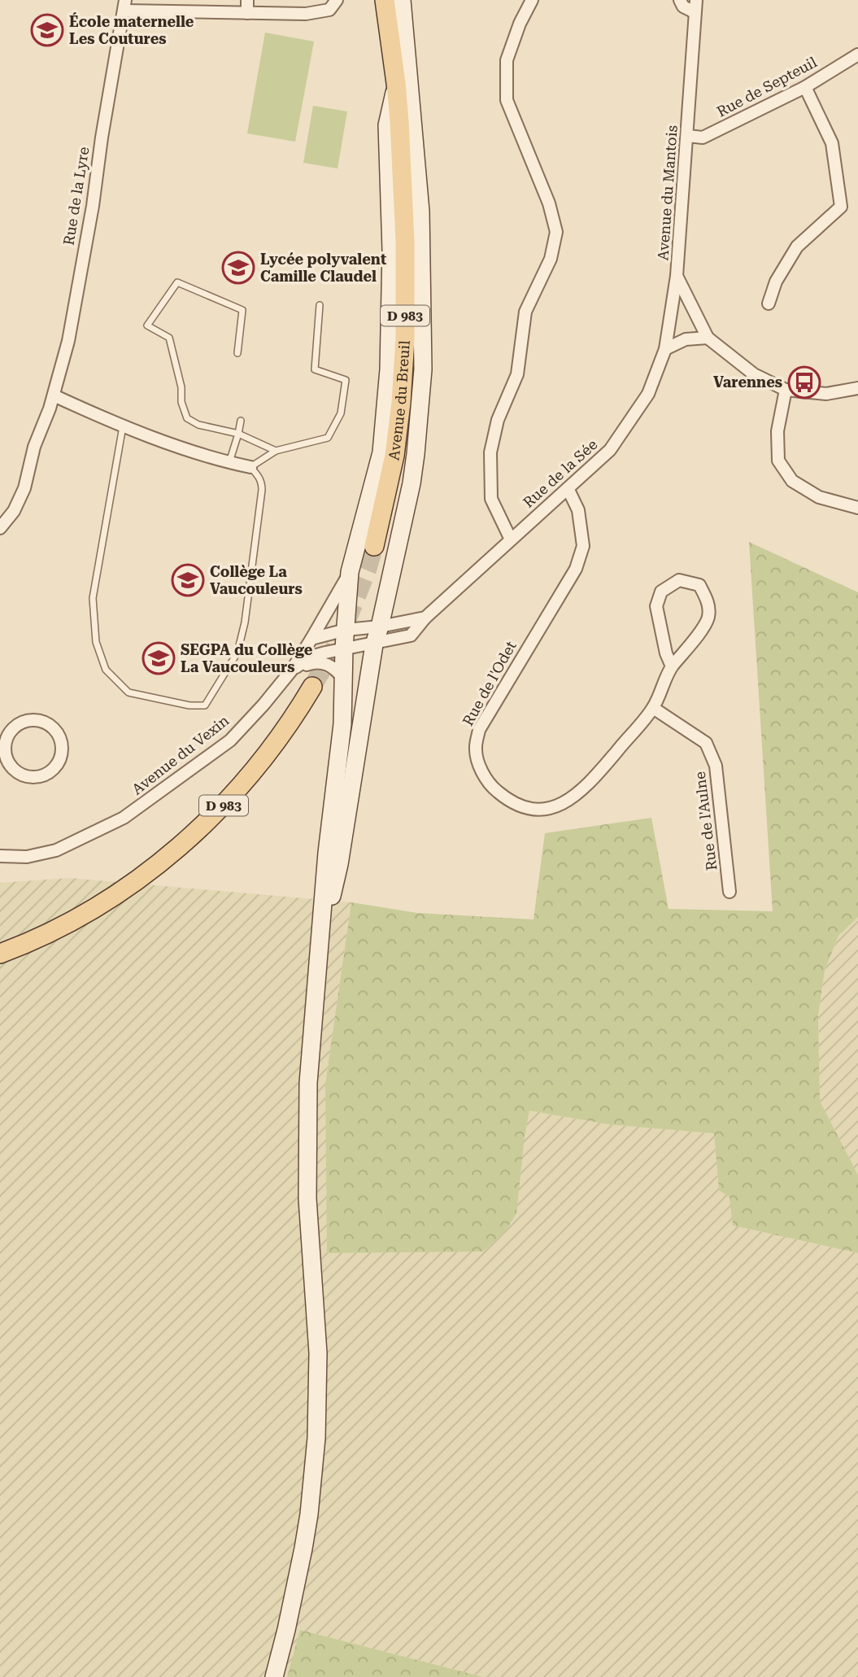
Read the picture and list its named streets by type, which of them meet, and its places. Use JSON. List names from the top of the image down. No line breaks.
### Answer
{"streets":{"main road":["D 983","Avenue du Breuil"],"street":["Rue de Septeuil","Avenue du Mantois","Rue de la Lyre","Rue de la Sée","Rue de l'Odet","Avenue du Vexin","Rue de l'Aulne"]},"crossings":[["Rue de Septeuil","Avenue du Mantois"],["Avenue du Mantois","Rue de la Sée"],["Rue de la Sée","Rue de l'Odet"],["Rue de la Sée","Avenue du Vexin"],["Rue de l'Odet","Rue de l'Aulne"]],"places":{"school or university":["École maternelle Les Coutures","Lycée polyvalent Camille Claudel","Collège La Vaucouleurs","SEGPA du Collège La Vaucouleurs"],"bus stop":["Varennes"]}}
